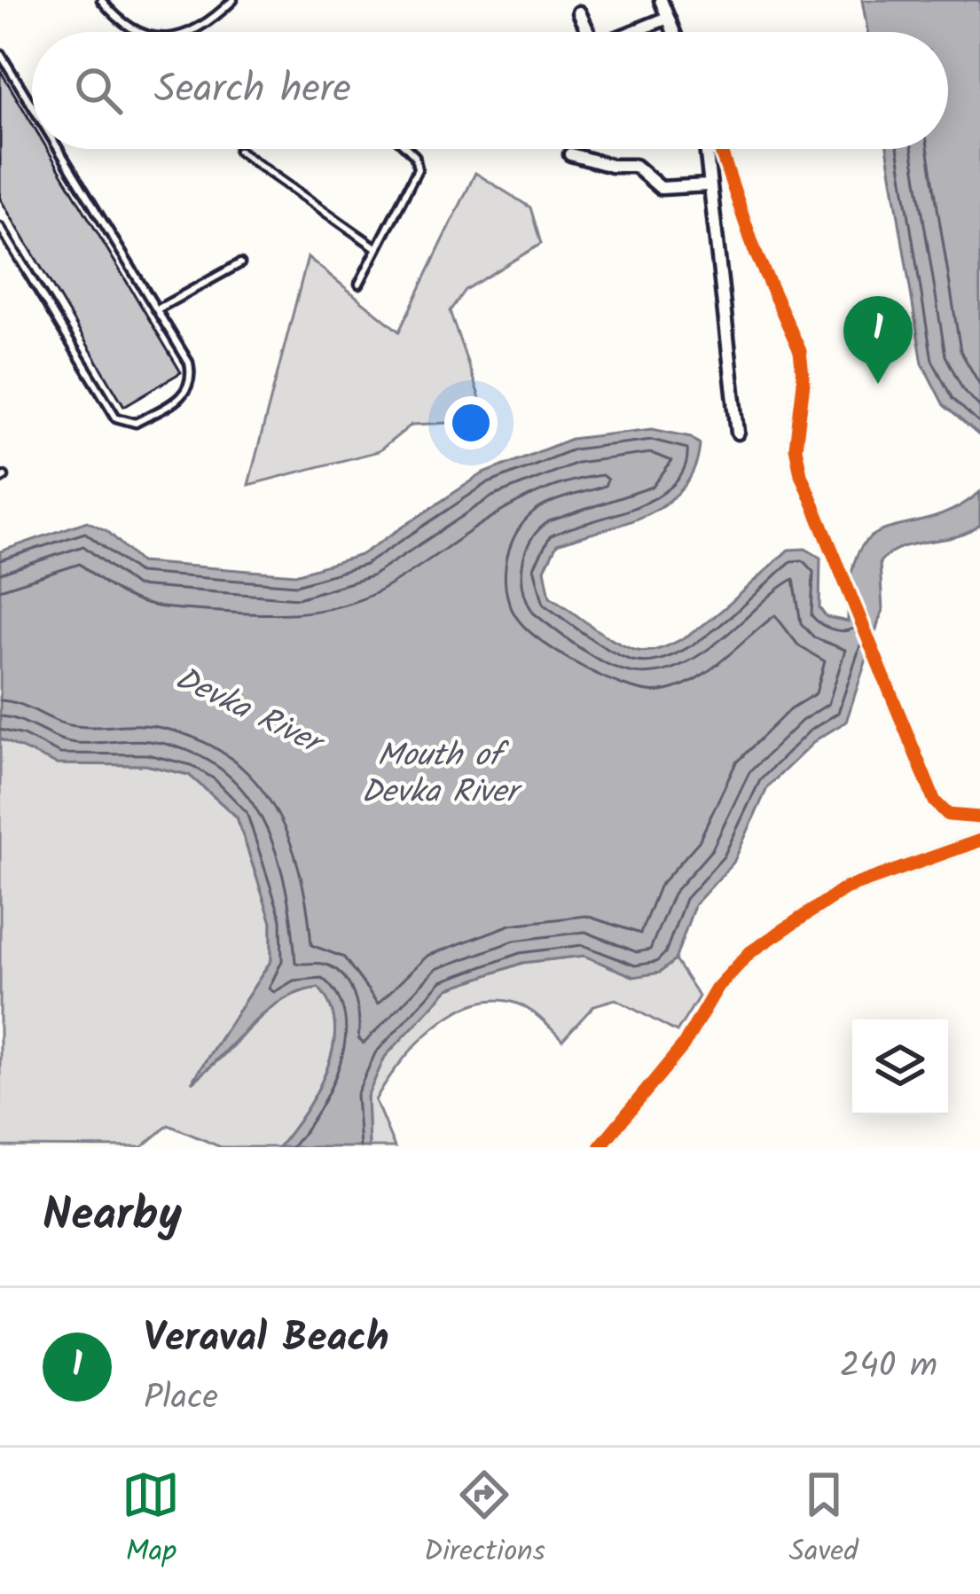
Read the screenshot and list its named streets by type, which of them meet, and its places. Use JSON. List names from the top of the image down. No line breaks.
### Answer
{"water":["Devka River","Mouth of Devka River"],"page":{"search":"Search here","pins":"1","heading":"Nearby","list":[{"mark":"1","name":"Veraval Beach","note":"Place","value":"240 m"}],"nav":["Map","Directions","Saved"]}}
